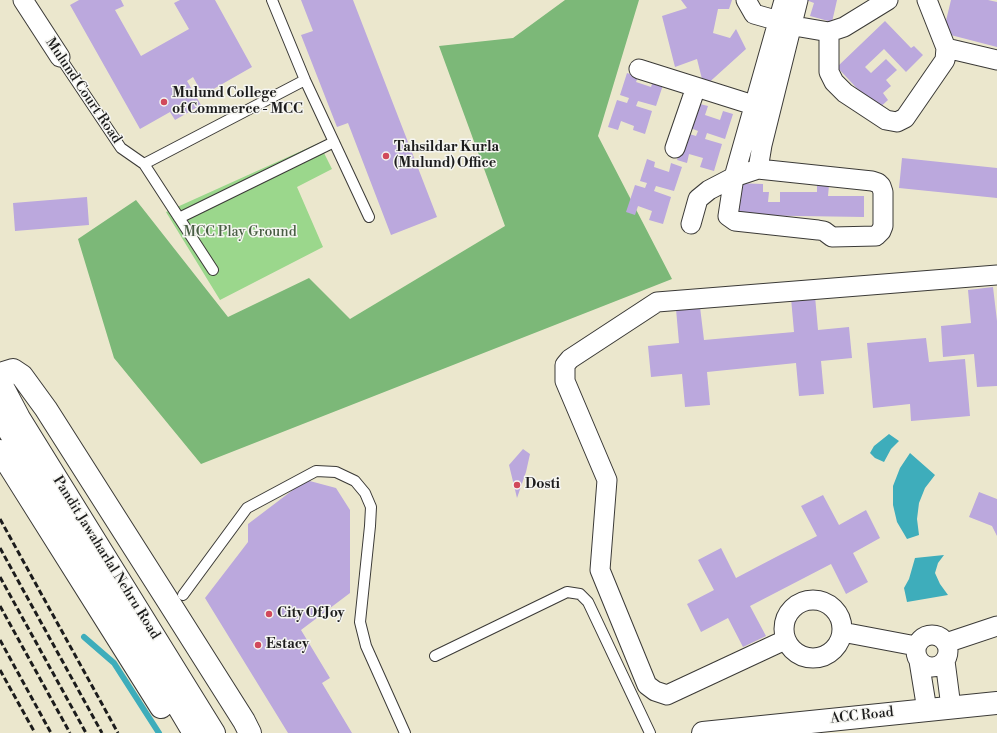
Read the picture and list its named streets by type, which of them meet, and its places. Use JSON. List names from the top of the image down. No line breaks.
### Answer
{"streets":{"main road":["Pandit Jawaharlal Nehru Road","ACC Road"],"street":["Mulund Court Road"]},"parks":["MCC Play Ground"],"places":["Mulund College of Commerce - MCC","Tahsildar Kurla (Mulund) Office","Dosti","City Of Joy","Estacy"]}
